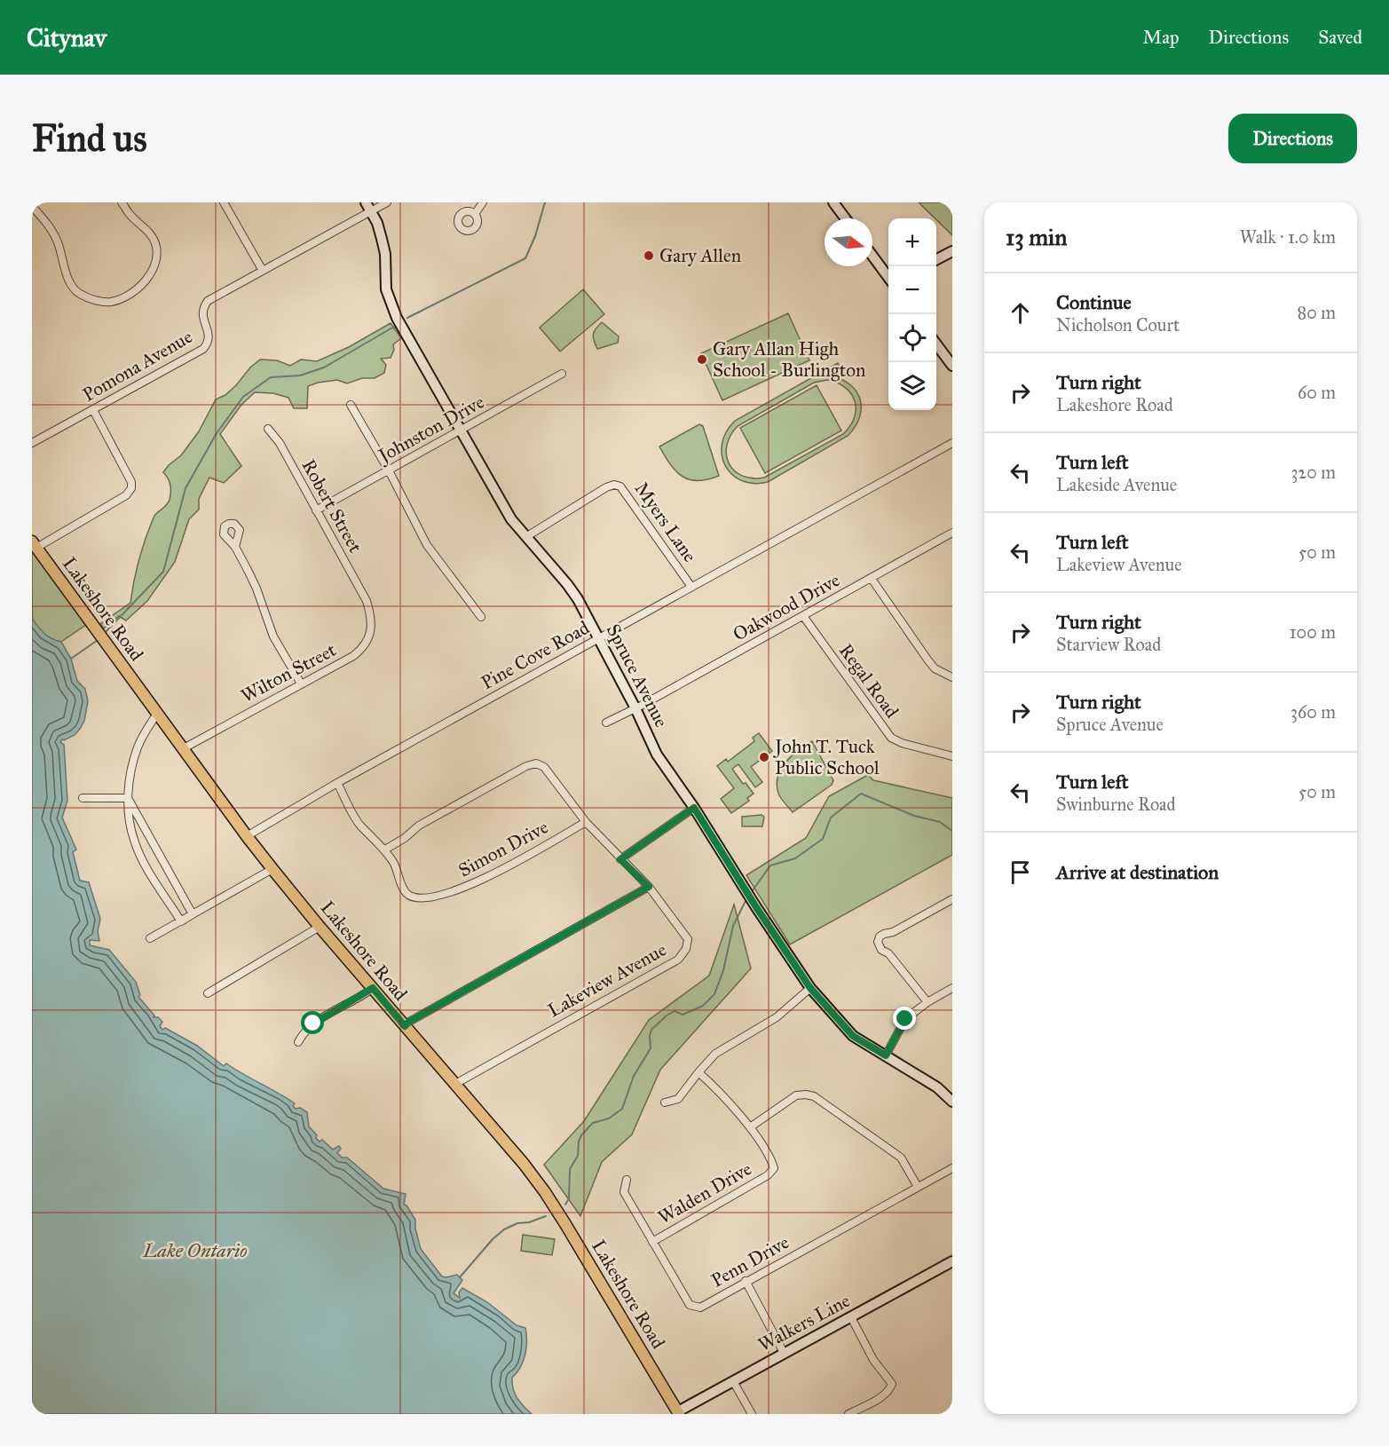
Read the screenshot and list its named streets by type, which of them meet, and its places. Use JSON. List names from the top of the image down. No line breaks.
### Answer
{"streets":{"main road":["Lakeshore Road"],"street":["Pomona Avenue","Johnston Drive","Robert Street","Myers Lane","Oakwood Drive","Pine Cove Road","Wilton Street","Spruce Avenue","Regal Road","Simon Drive","Lakeview Avenue","Walden Drive","Penn Drive","Walkers Line"]},"crossings":[["Pomona Avenue","Spruce Avenue"],["Johnston Drive","Robert Street"],["Johnston Drive","Spruce Avenue"],["Robert Street","Wilton Street"],["Myers Lane","Pine Cove Road"],["Myers Lane","Spruce Avenue"],["Oakwood Drive","Spruce Avenue"],["Oakwood Drive","Regal Road"],["Lakeshore Road","Pine Cove Road"],["Lakeshore Road","Wilton Street"],["Lakeshore Road","Lakeview Avenue"],["Lakeshore Road","Walkers Line"],["Pine Cove Road","Spruce Avenue"],["Pine Cove Road","Simon Drive"],["Simon Drive","Lakeview Avenue"],["Walden Drive","Penn Drive"]],"water":["Lake Ontario"],"places":["Gary Allen","Gary Allan High School - Burlington","John T. Tuck Public School"],"north":"right","page":{"header":"Citynav","nav":["Map","Directions","Saved"],"buttons":"Directions","title":"Find us","heading":["13 min","Walk · 1.0 km"],"map_buttons":["+","−"],"list":[["Continue","Nicholson Court","80 m"],["Turn right","Lakeshore Road","60 m"],["Turn left","Lakeside Avenue","320 m"],["Turn left","Lakeview Avenue","50 m"],["Turn right","Starview Road","100 m"],["Turn right","Spruce Avenue","360 m"],["Turn left","Swinburne Road","50 m"],"Arrive at destination"]}}
